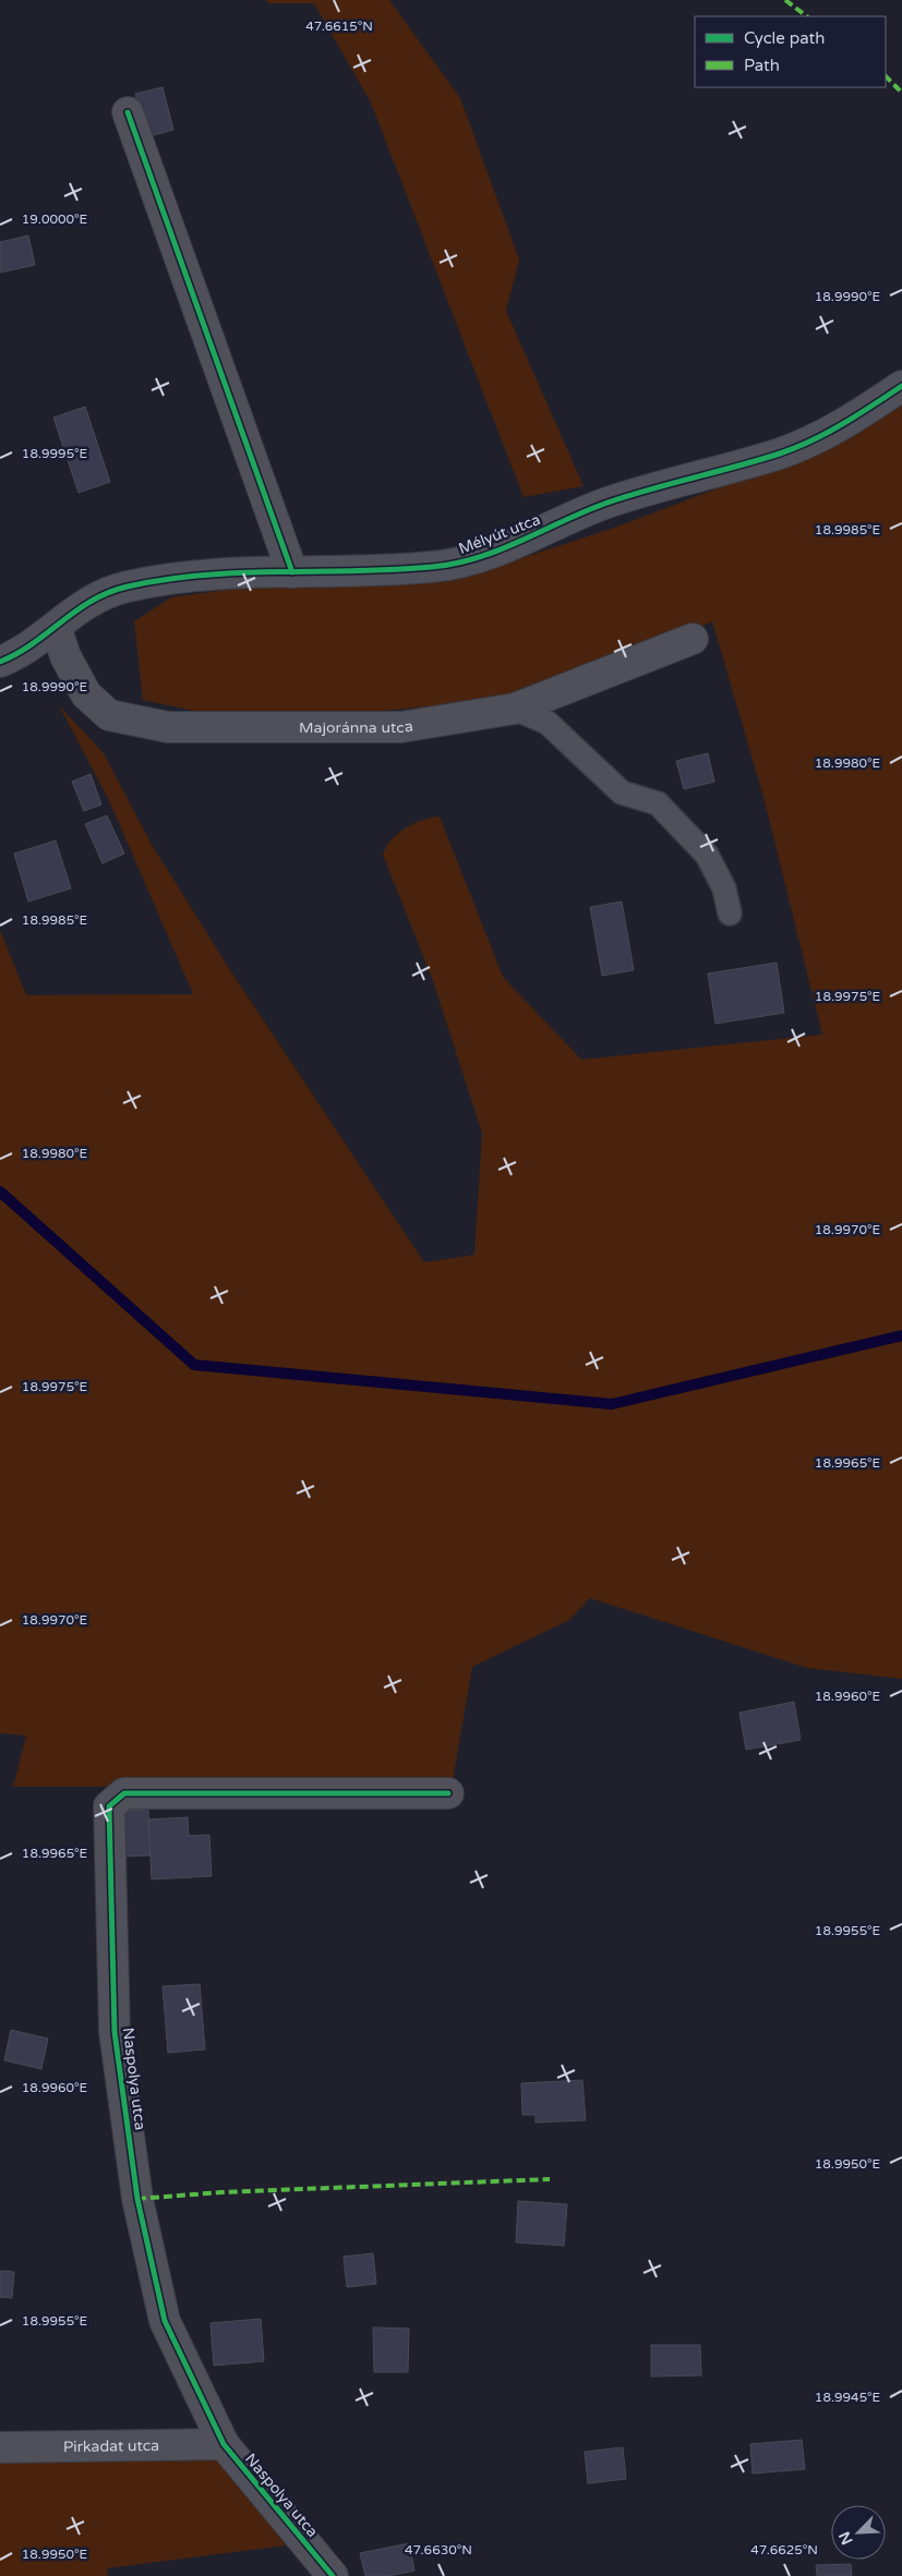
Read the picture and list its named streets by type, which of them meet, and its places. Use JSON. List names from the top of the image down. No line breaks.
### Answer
{"streets":{"street":["Mélyút utca","Majoránna utca","Naspolya utca","Pirkadat utca"]},"crossings":[["Mélyút utca","Majoránna utca"],["Naspolya utca","Pirkadat utca"]],"legend":["Cycle path","Path"],"north":"bottom left","coordinates":["47.6615°N","19.0000°E","18.9990°E","18.9995°E","18.9985°E","18.9980°E","18.9975°E","18.9970°E","18.9965°E","18.9960°E","18.9955°E","18.9950°E","18.9945°E","47.6630°N","47.6625°N"]}
